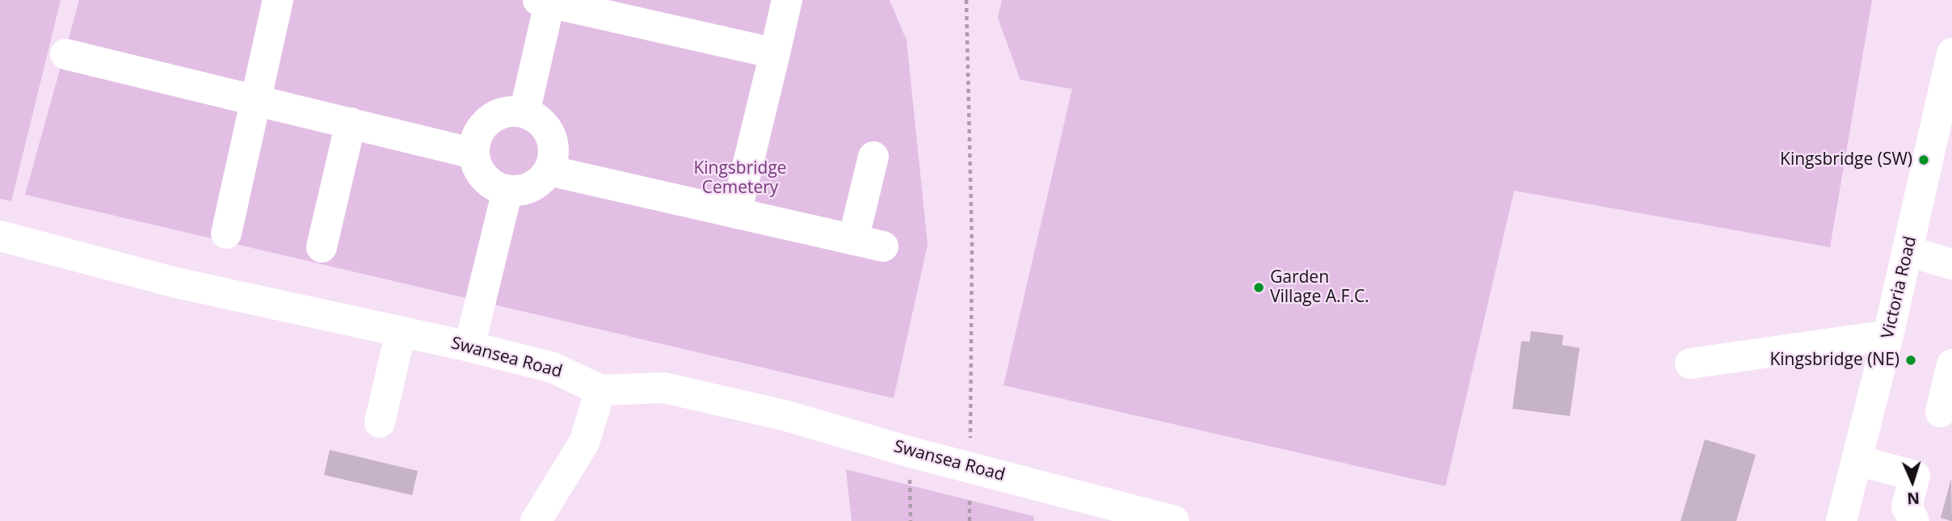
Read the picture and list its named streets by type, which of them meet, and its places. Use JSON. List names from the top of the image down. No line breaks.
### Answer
{"streets":{"main road":["Victoria Road","Swansea Road"]},"parks":["Kingsbridge Cemetery"],"places":["Kingsbridge (SW)","Garden Village A.F.C.","Kingsbridge (NE)"],"north":"bottom"}
